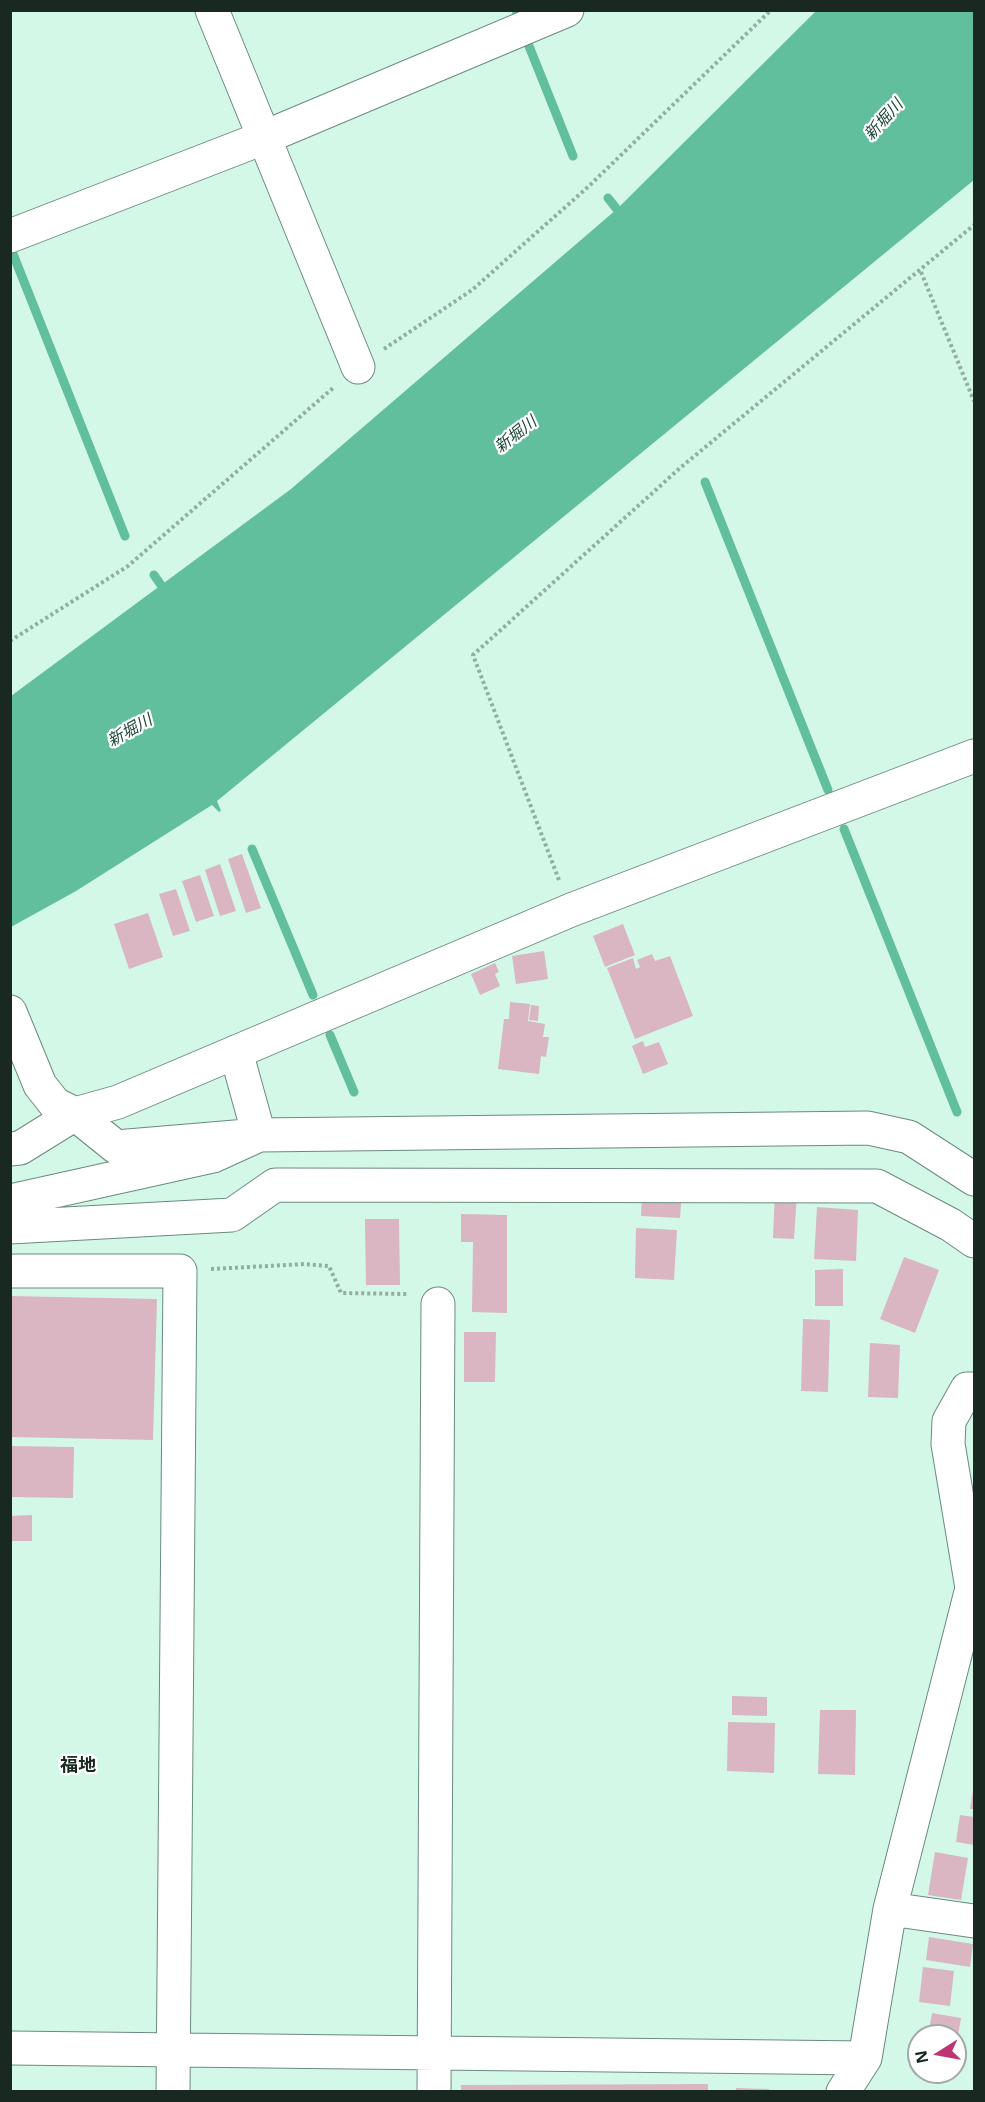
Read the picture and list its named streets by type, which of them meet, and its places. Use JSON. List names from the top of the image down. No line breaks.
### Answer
{"districts":["福地"],"water":["新堀川"],"north":"left"}
